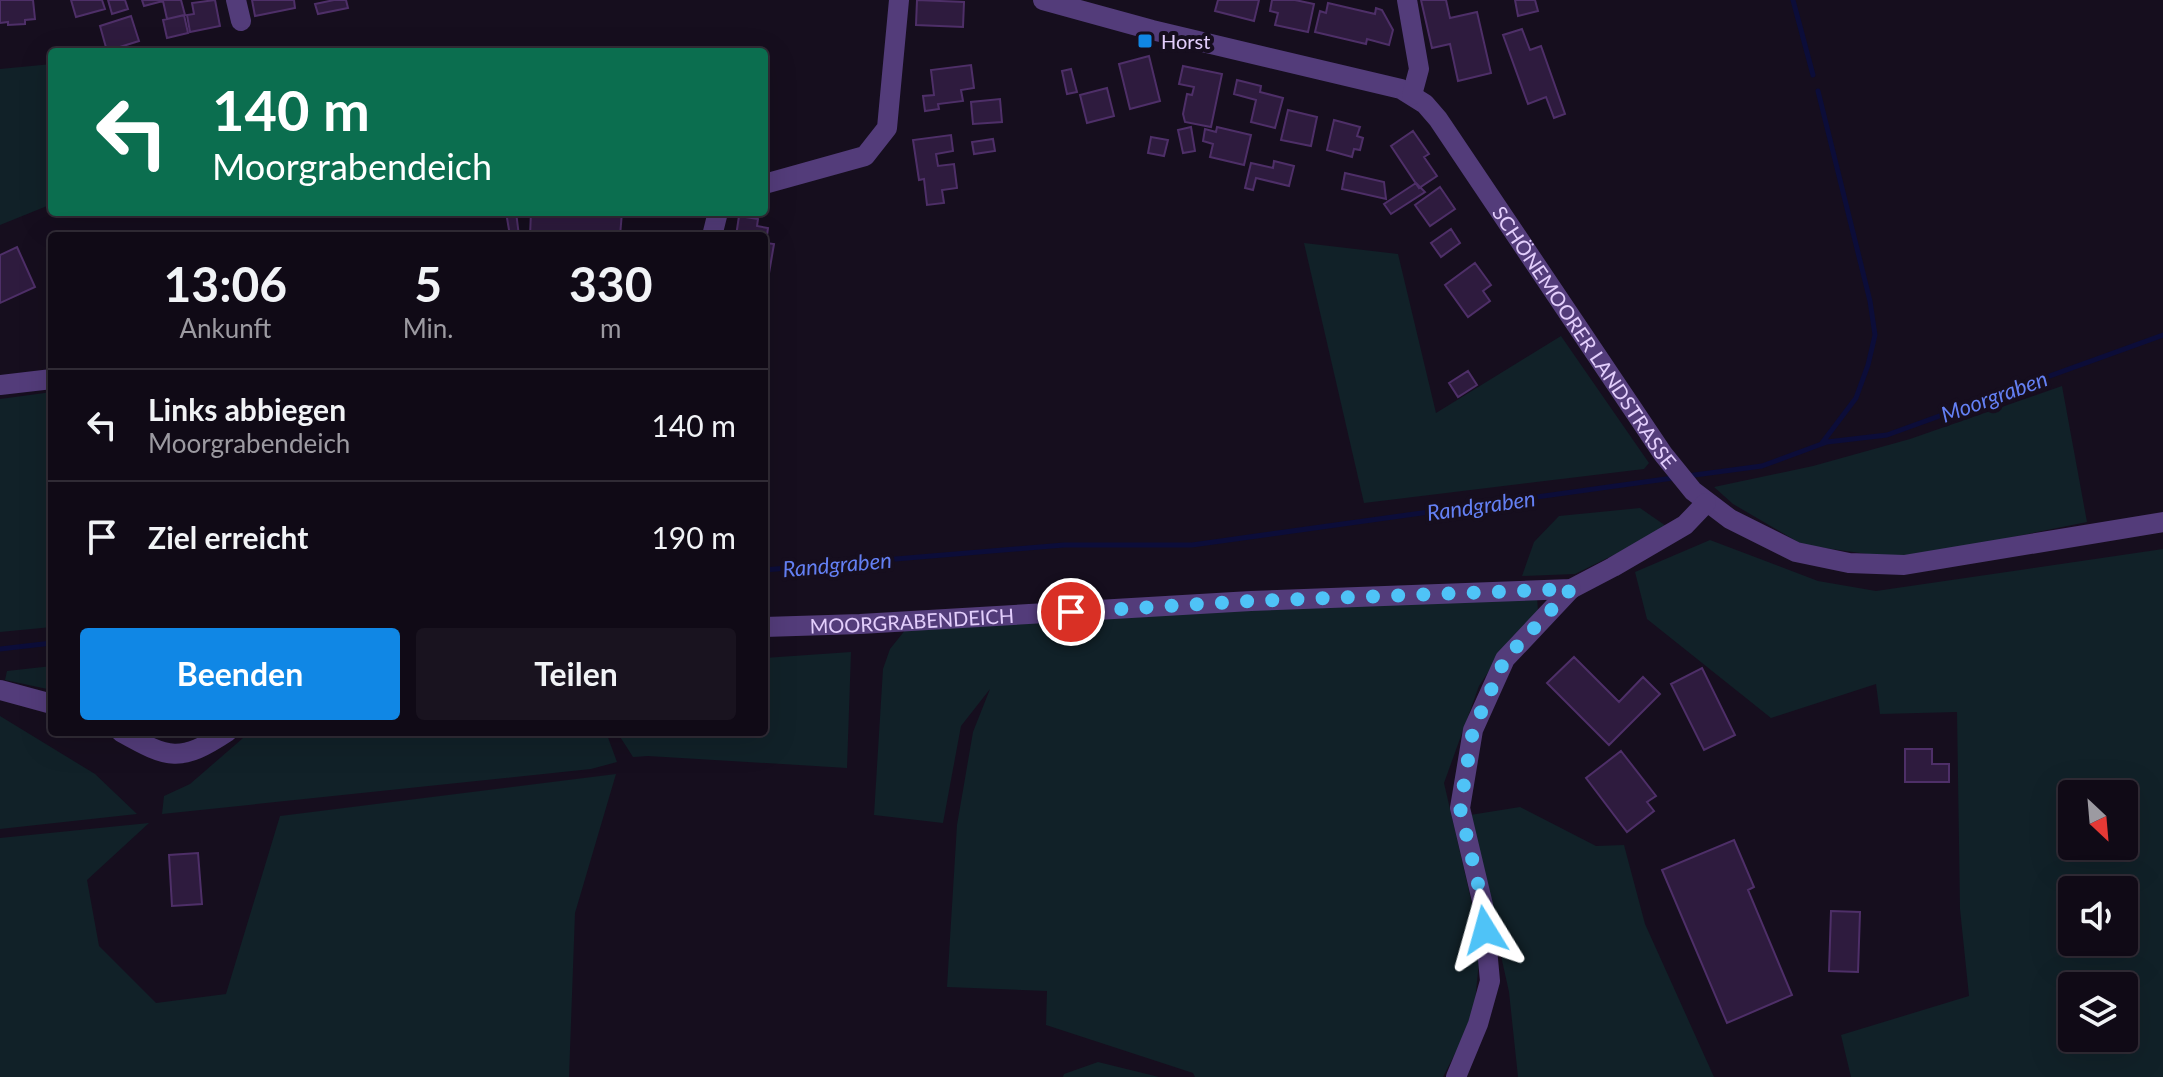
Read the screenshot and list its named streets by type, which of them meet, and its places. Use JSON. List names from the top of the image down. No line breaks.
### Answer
{"streets":{"street":["SCHÖNEMOORER LANDSTRASSE","MOORGRABENDEICH"]},"crossings":[["SCHÖNEMOORER LANDSTRASSE","MOORGRABENDEICH"]],"water":["Moorgraben","Randgraben"],"places":{"transit":["Horst"]},"north":"bottom right","page":{"turn":["140 m","Moorgrabendeich"],"eta":["13:06","Ankunft","5","Min.","330","m"],"list":[{"name":"Links abbiegen","note":"Moorgrabendeich","value":"140 m"},{"name":"Ziel erreicht","value":"190 m"}],"buttons":["Beenden","Teilen"]}}
